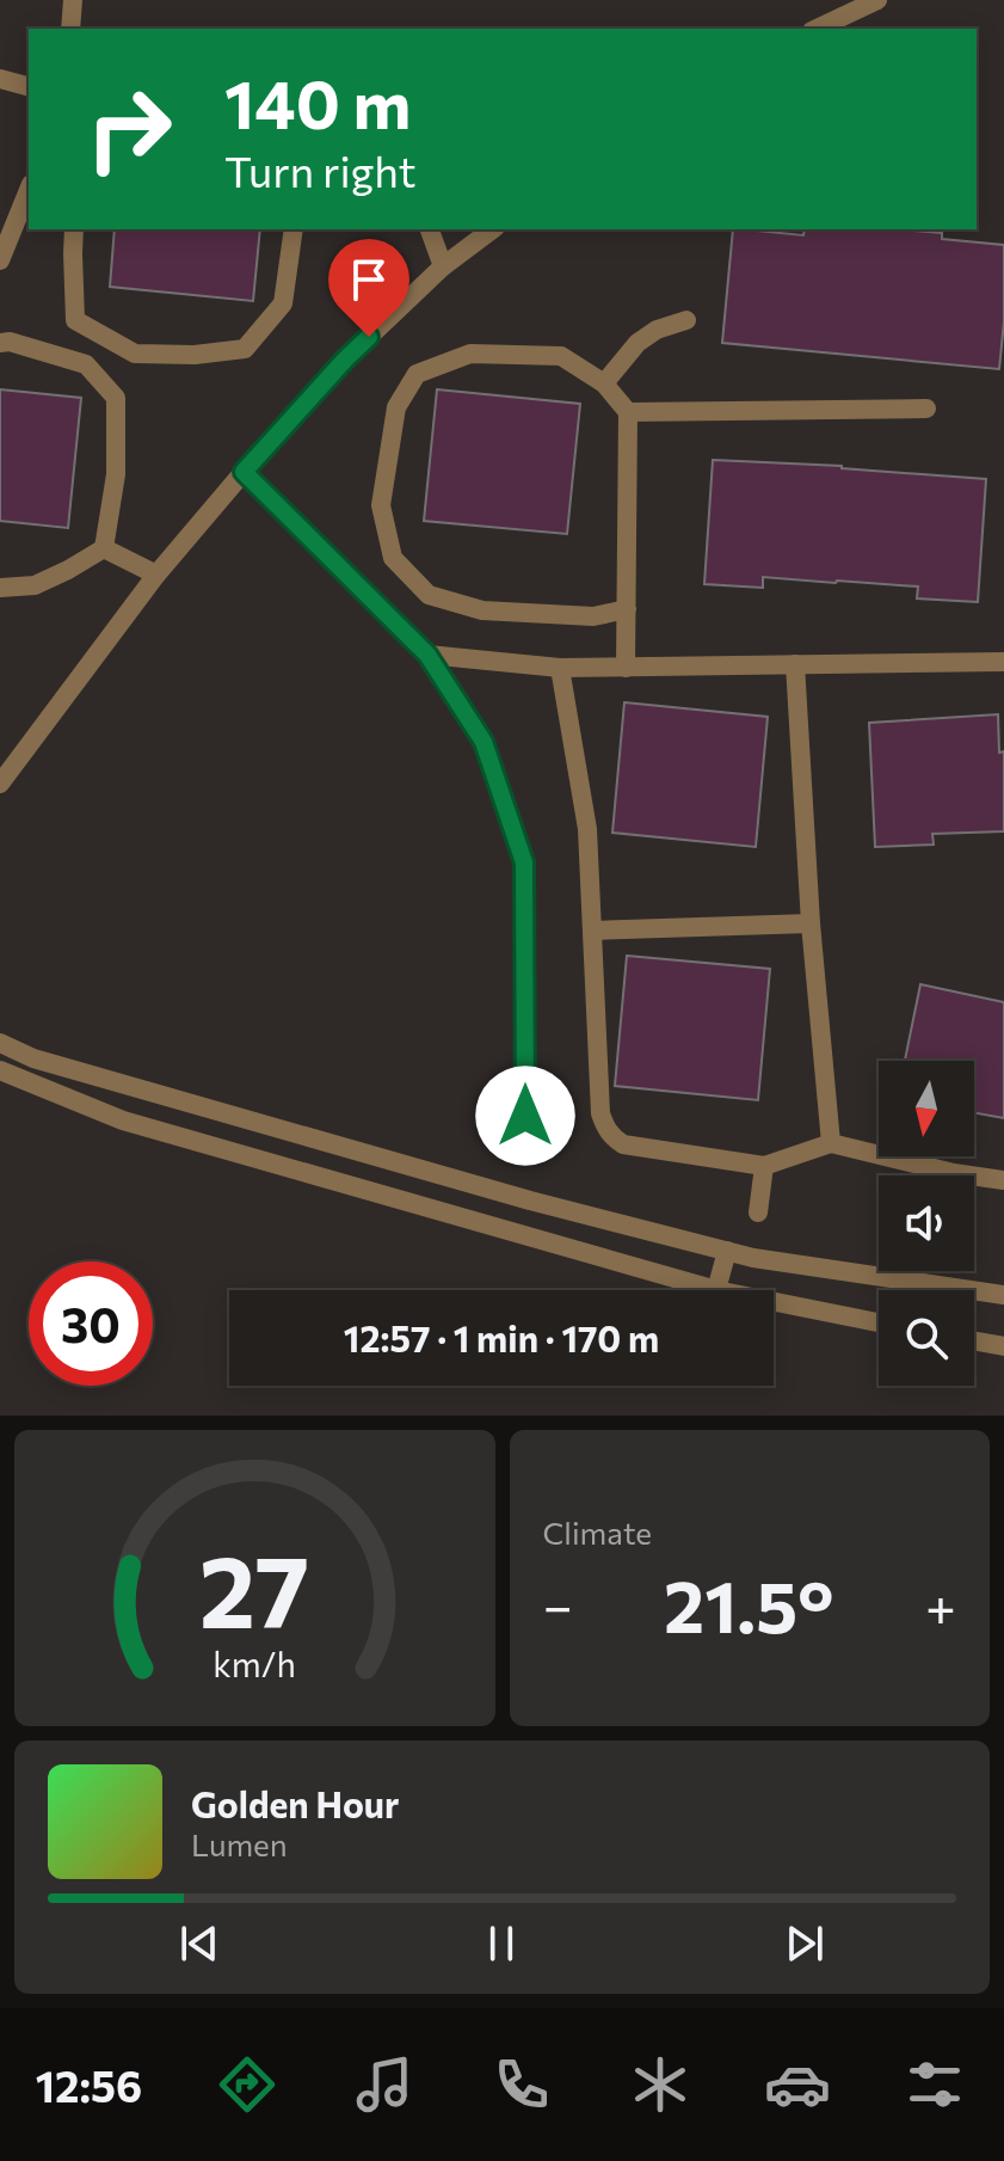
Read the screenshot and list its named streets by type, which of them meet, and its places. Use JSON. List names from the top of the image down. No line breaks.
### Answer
{"north":"bottom","page":{"turn":["140 m","Turn right"],"limit":"30","trip":"12:57 · 1 min · 170 m","tile":"Climate","heat":["−","21.5°","+"],"song":["Golden Hour","Lumen"],"tabs":"12:56","gauge":["27","km/h"]}}
